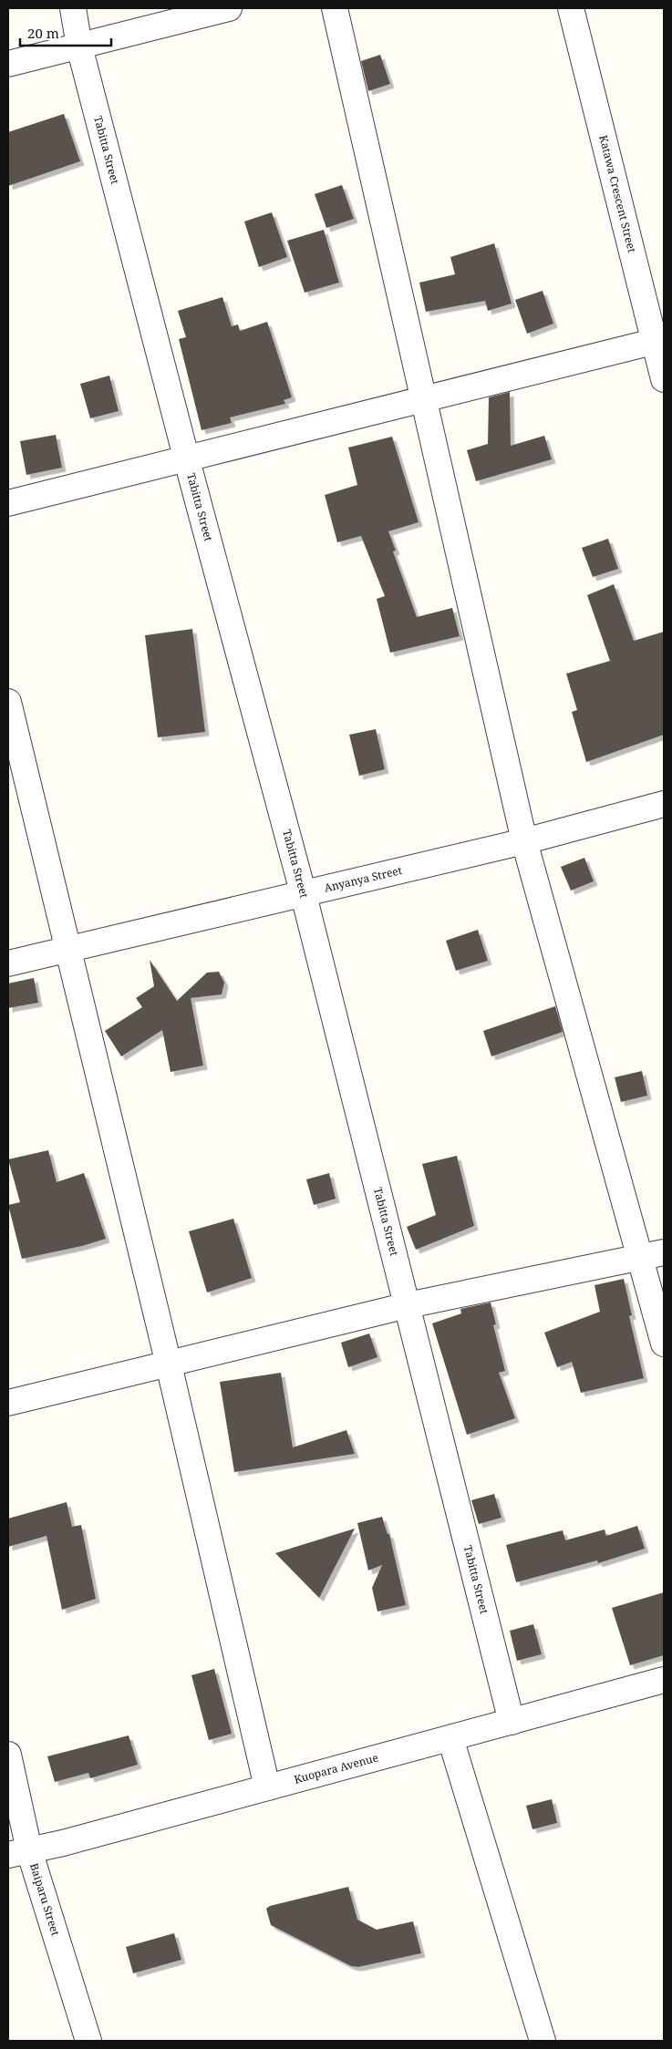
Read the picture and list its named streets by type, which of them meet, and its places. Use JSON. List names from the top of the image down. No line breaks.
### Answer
{"streets":{"street":["Tabitta Street","Katawa Crescent Street","Anyanya Street","Kuopara Avenue","Baiparu Street"]},"crossings":[["Tabitta Street","Anyanya Street"],["Tabitta Street","Kuopara Avenue"],["Kuopara Avenue","Baiparu Street"]],"scale_bar":"20 m"}
